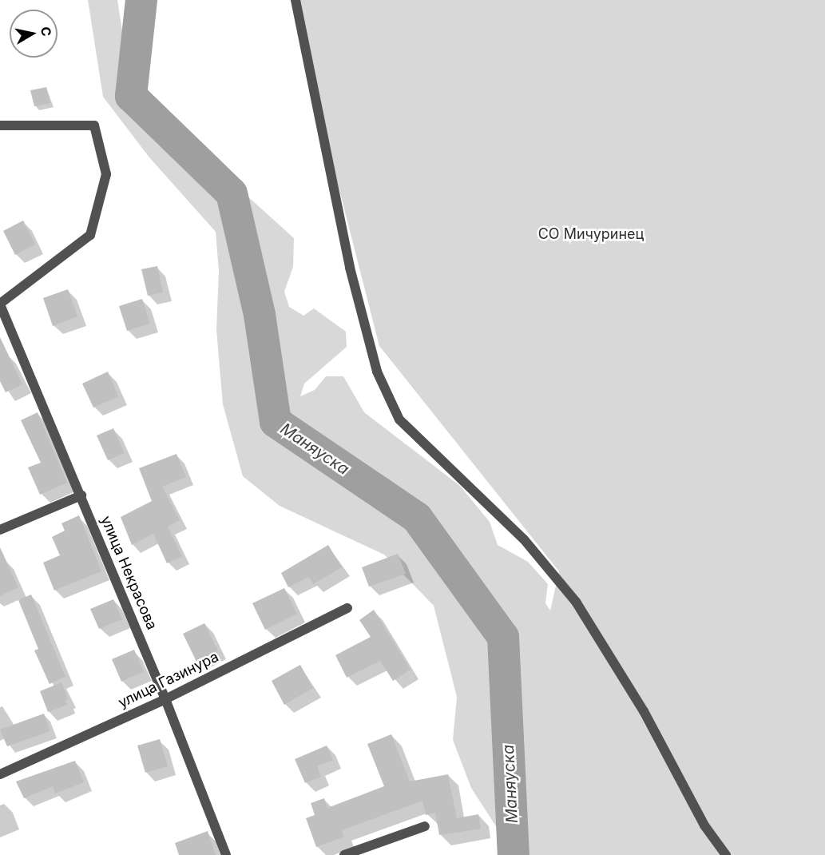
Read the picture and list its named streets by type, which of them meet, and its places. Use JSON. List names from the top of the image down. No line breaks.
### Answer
{"streets":{"street":["улица Некрасова","улица Газинура"]},"crossings":[["улица Некрасова","улица Газинура"]],"water":["Маняуска"],"parks":["СО Мичуринец"],"north":"right"}
